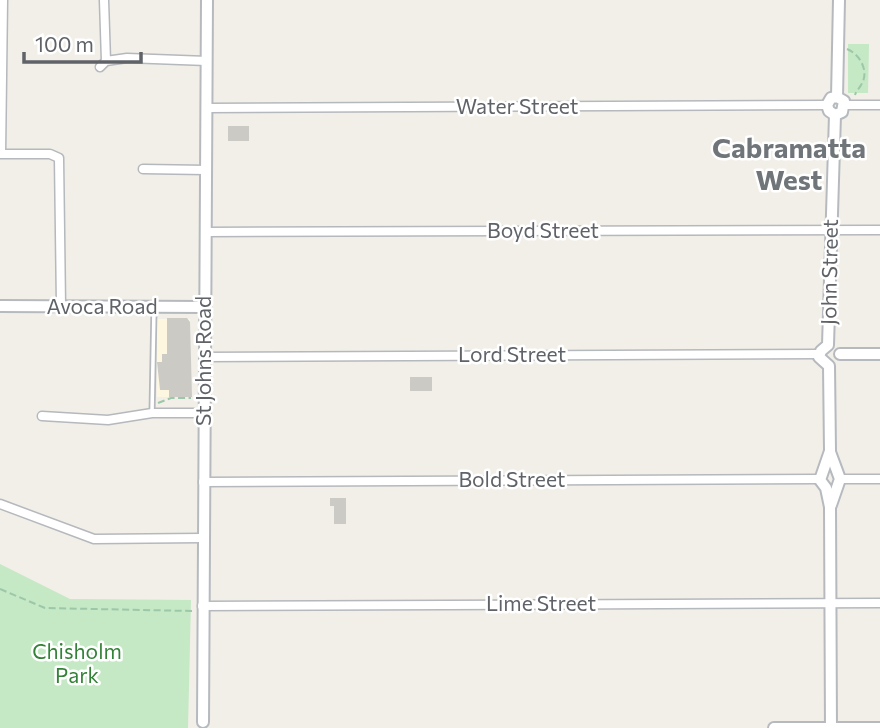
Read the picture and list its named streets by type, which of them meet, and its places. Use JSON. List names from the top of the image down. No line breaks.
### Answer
{"streets":{"street":["Water Street","Boyd Street","John Street","Avoca Road","Lord Street","St Johns Road","Bold Street","Lime Street"]},"crossings":[["Water Street","John Street"],["Water Street","St Johns Road"],["Boyd Street","John Street"],["Boyd Street","St Johns Road"],["John Street","Lord Street"],["Avoca Road","St Johns Road"],["Lord Street","St Johns Road"],["St Johns Road","Bold Street"],["St Johns Road","Lime Street"]],"districts":["Cabramatta West"],"parks":["Chisholm Park"],"scale_bar":"100 m"}
